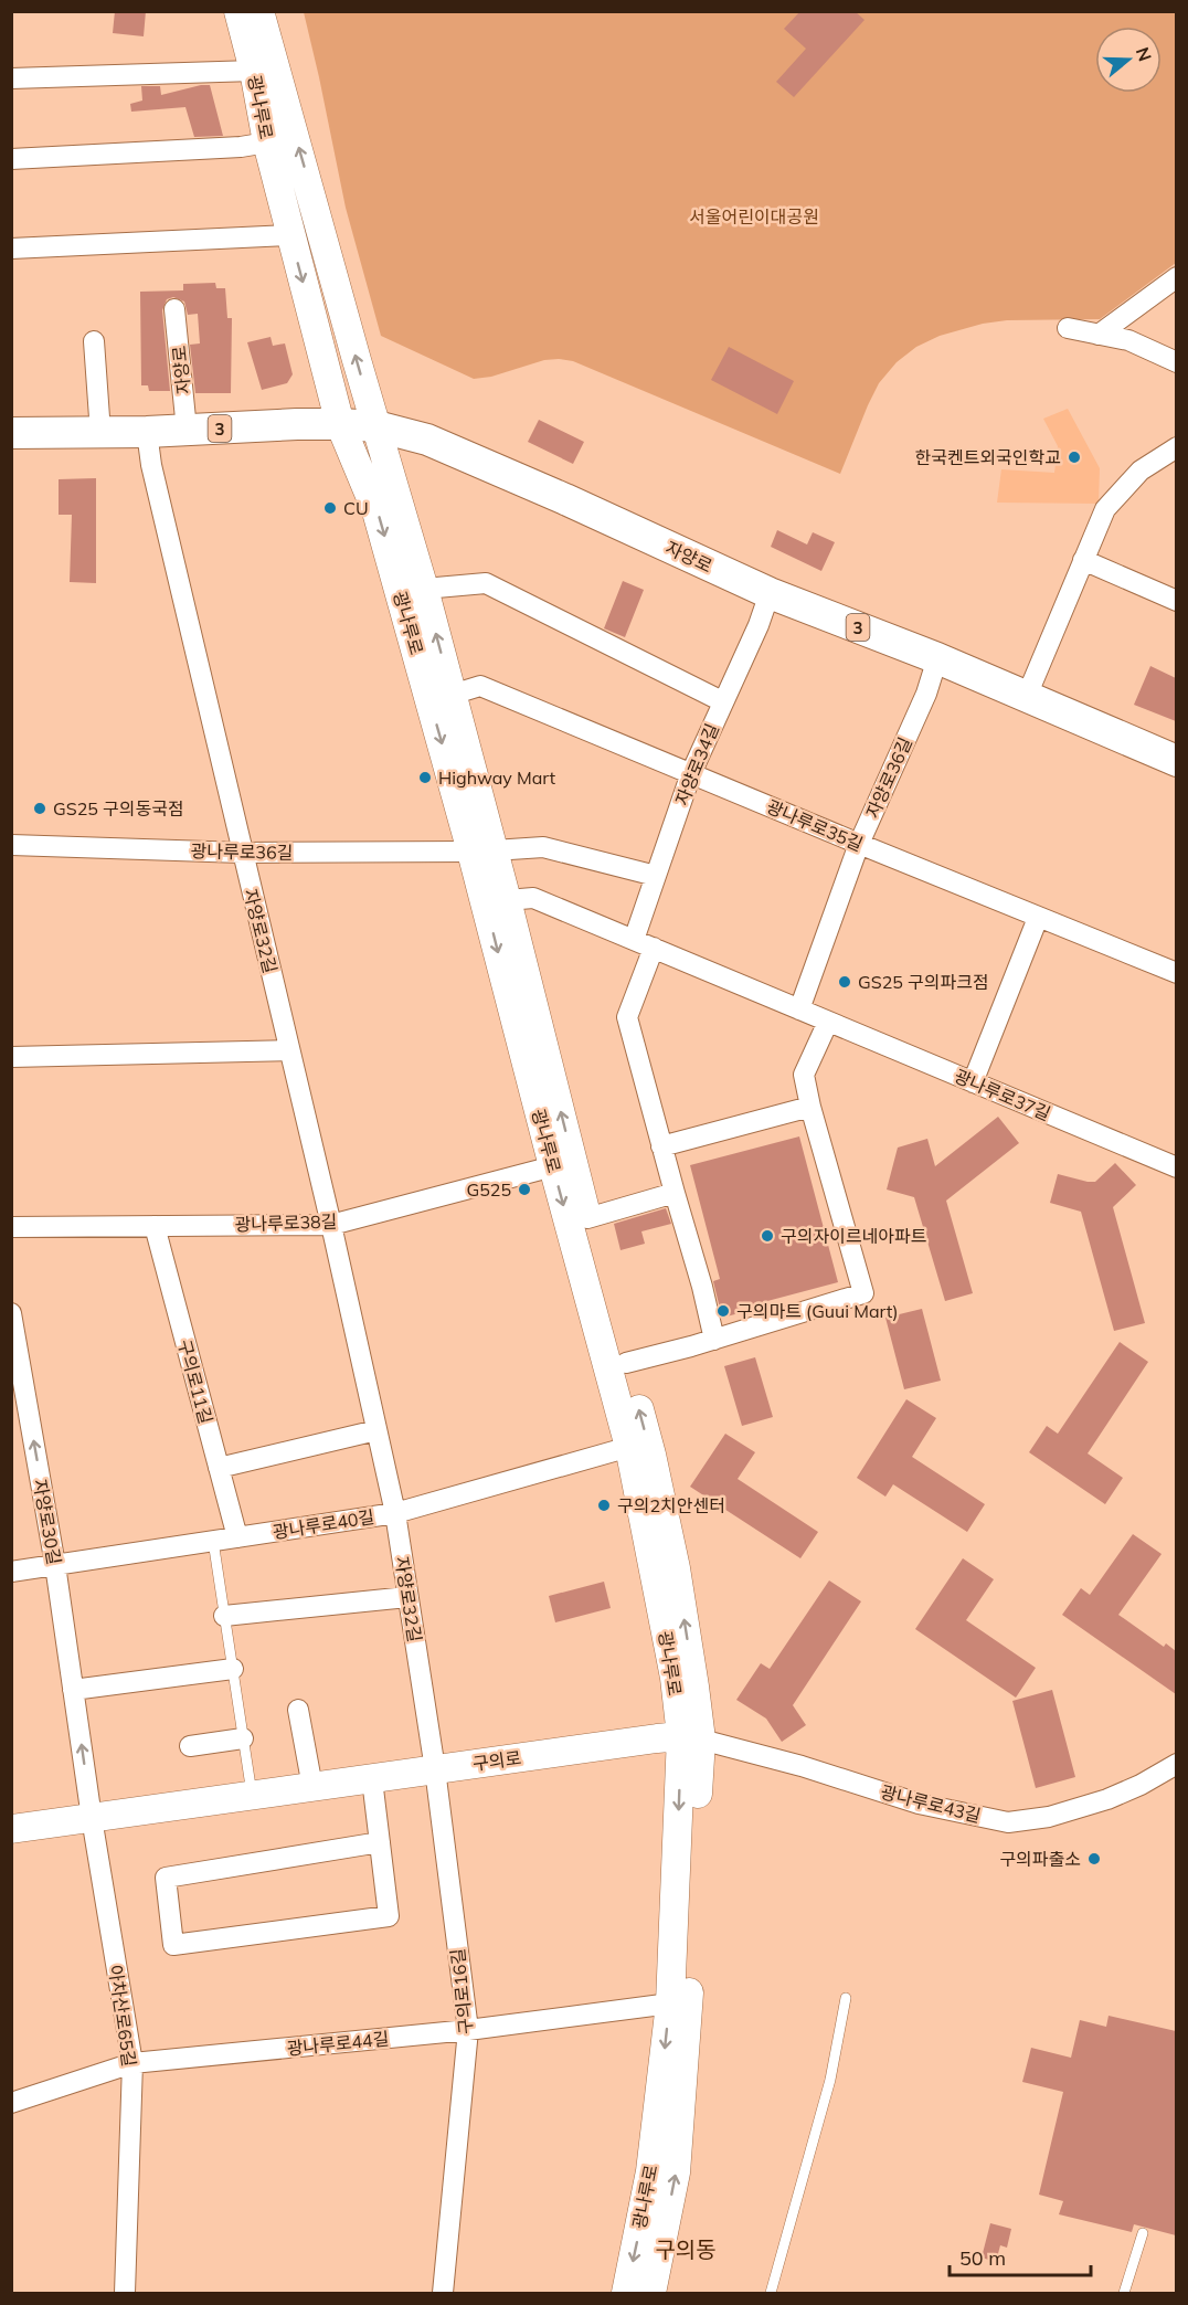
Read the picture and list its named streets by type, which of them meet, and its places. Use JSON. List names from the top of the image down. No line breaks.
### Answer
{"streets":{"main road":["광나루로","자양로","3","구의로"],"street":["자양로34길","자양로36길","광나루로35길","광나루로36길","자양로32길","광나루로37길","광나루로38길","구의로11길","자양로30길","광나루로40길","광나루로43길","구의로16길","아차산로65길","광나루로44길"]},"crossings":[["광나루로","자양로"],["광나루로","자양로34길"],["광나루로","광나루로35길"],["광나루로","광나루로36길"],["광나루로","광나루로37길"],["광나루로","광나루로38길"],["광나루로","광나루로40길"],["광나루로","구의로"],["광나루로","광나루로43길"],["광나루로","광나루로44길"],["자양로","자양로34길"],["자양로","자양로36길"],["자양로","자양로32길"],["자양로34길","광나루로35길"],["자양로34길","광나루로37길"],["자양로36길","광나루로35길"],["자양로36길","광나루로37길"],["광나루로36길","자양로32길"],["자양로32길","광나루로38길"],["자양로32길","광나루로40길"],["자양로32길","구의로"],["자양로32길","구의로16길"],["광나루로38길","구의로11길"],["구의로11길","광나루로40길"],["자양로30길","광나루로40길"],["자양로30길","구의로"],["자양로30길","아차산로65길"],["구의로","광나루로43길"],["구의로","구의로16길"],["구의로","아차산로65길"],["구의로16길","광나루로44길"],["아차산로65길","광나루로44길"]],"one_way":["자양로30길"],"districts":["구의동"],"parks":["서울어린이대공원"],"places":["한국켄트외국인학교","CU","Highway Mart","GS25 구의동국점","GS25 구의파크점","G525","구의자이르네아파트","구의마트 (Guui Mart)","구의2치안센터","구의파출소"],"scale_bar":"50 m","north":"right"}
